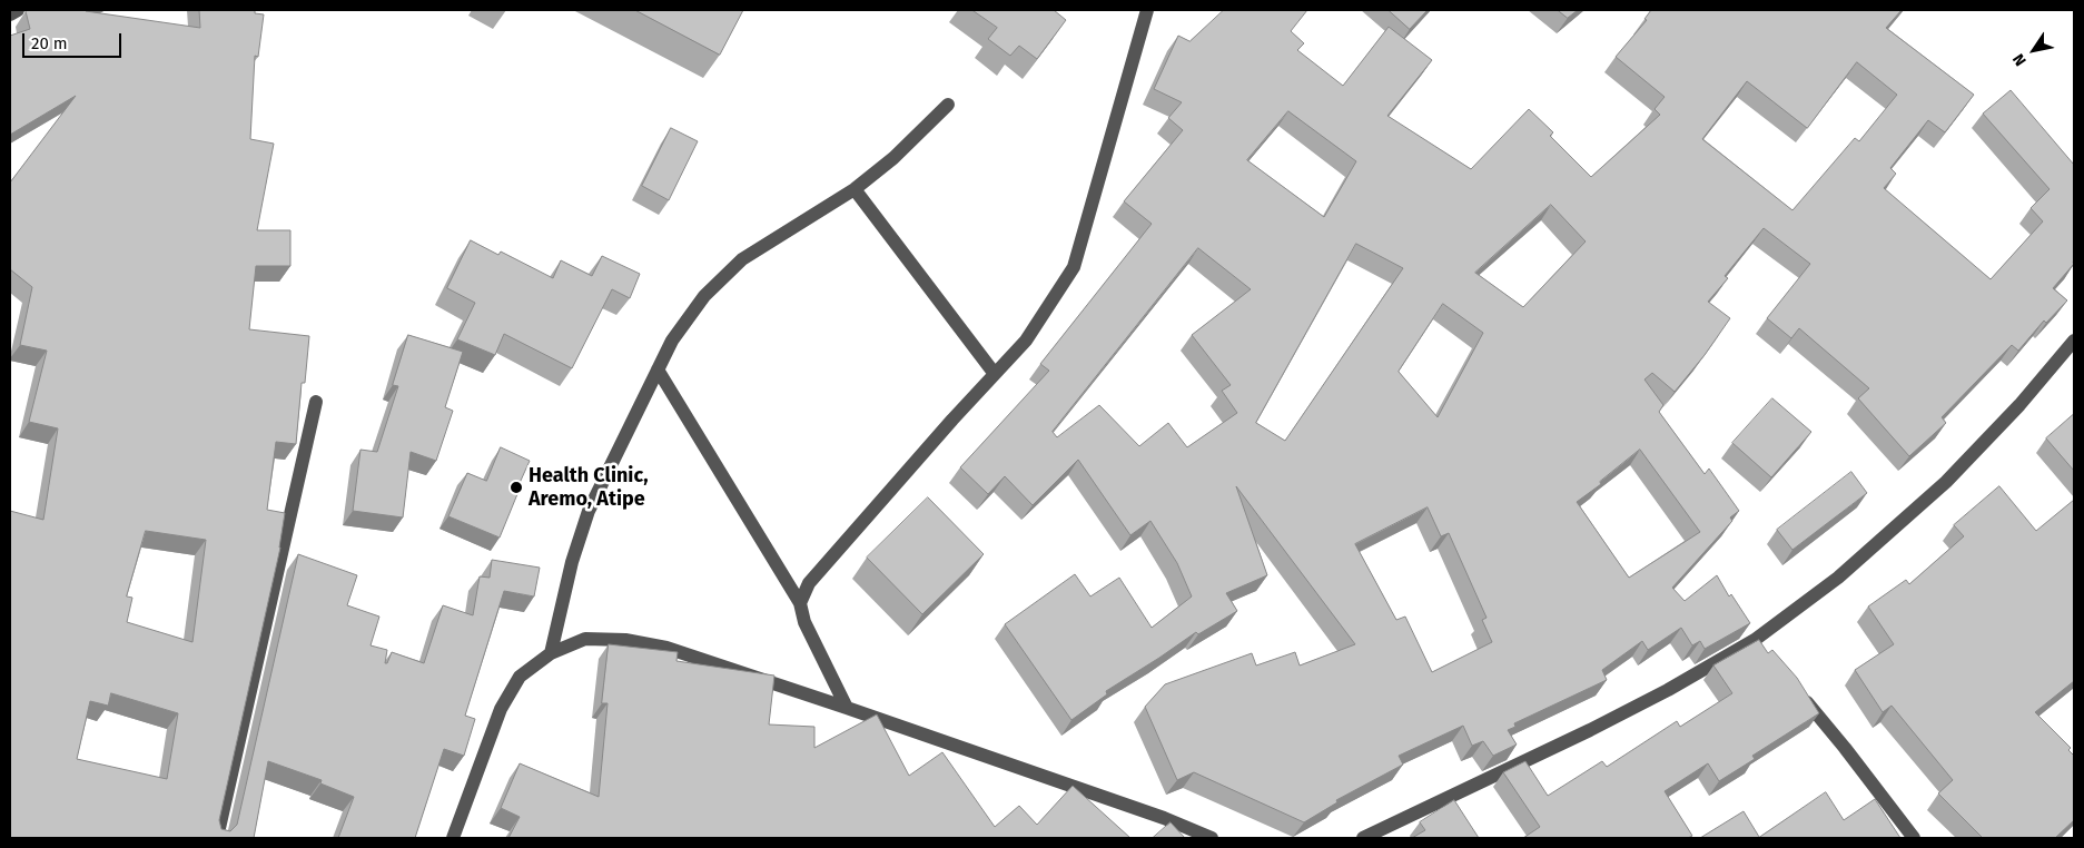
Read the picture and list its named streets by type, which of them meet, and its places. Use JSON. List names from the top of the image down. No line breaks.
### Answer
{"places":["Health Clinic, Aremo, Atipe"],"scale_bar":"20 m","north":"bottom left"}
